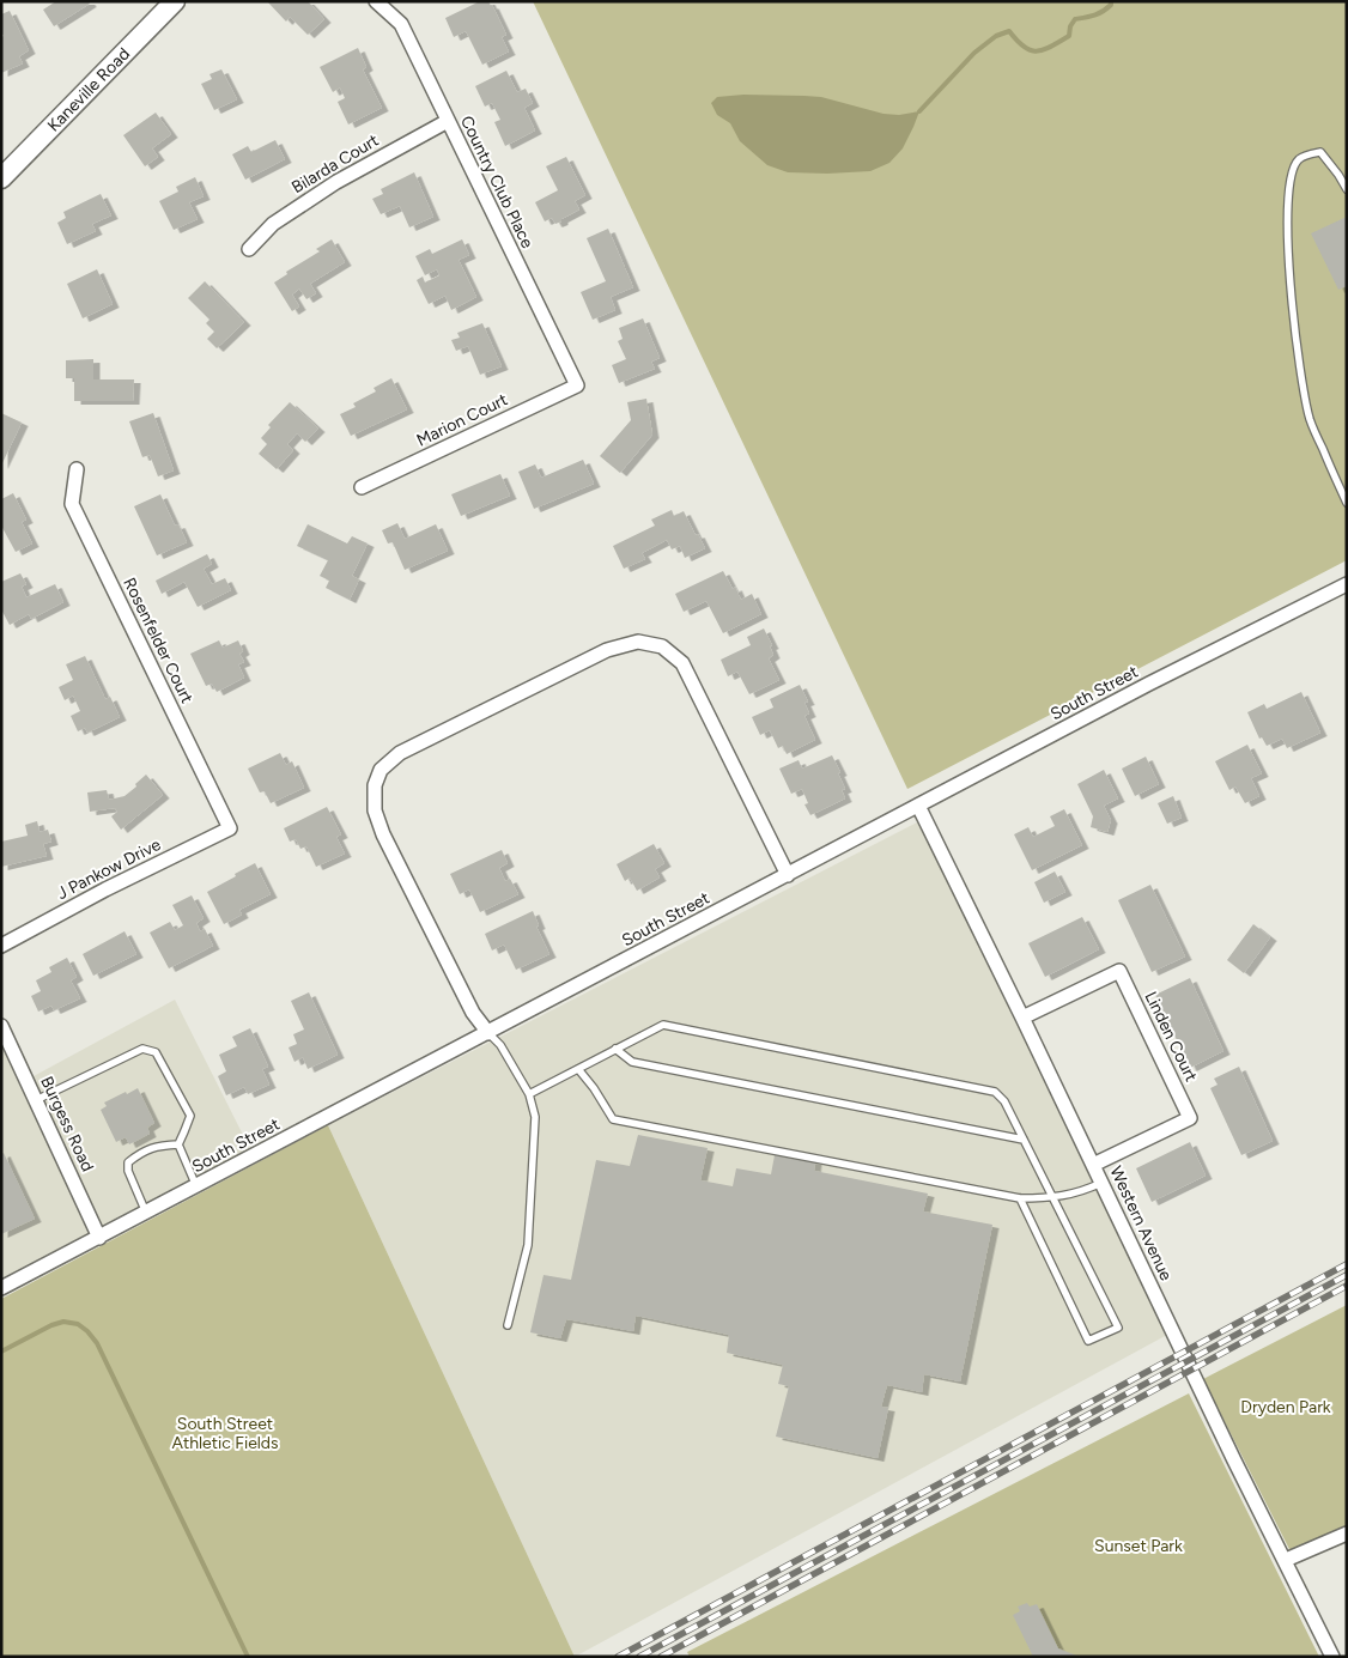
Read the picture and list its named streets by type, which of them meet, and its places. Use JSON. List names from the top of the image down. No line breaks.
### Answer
{"streets":{"main road":["Kaneville Road"],"street":["Bilarda Court","Country Club Place","Marion Court","Rosenfelder Court","South Street","J Pankow Drive","Linden Court","Burgess Road","Western Avenue"]},"crossings":[["Bilarda Court","Country Club Place"],["Country Club Place","Marion Court"],["Rosenfelder Court","J Pankow Drive"],["South Street","Burgess Road"],["South Street","Western Avenue"],["Linden Court","Western Avenue"]],"parks":["Dryden Park","South Street Athletic Fields","Sunset Park"]}
